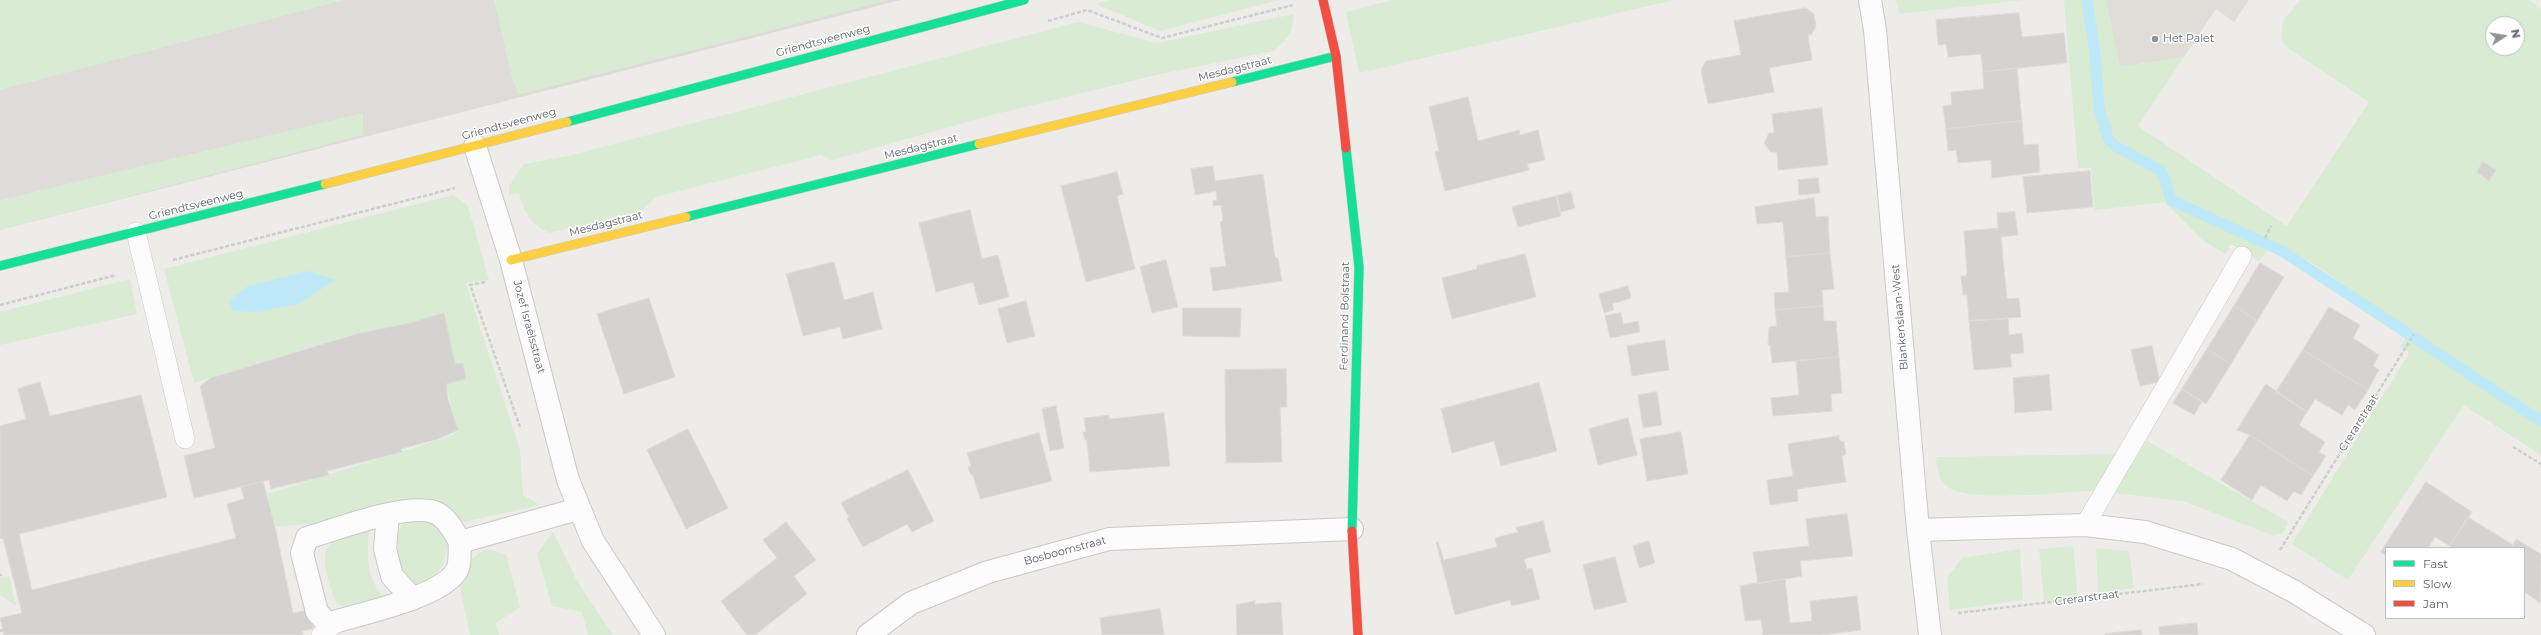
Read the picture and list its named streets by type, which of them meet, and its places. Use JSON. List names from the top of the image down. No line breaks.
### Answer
{"streets":{"street":["Griendtsveenweg","Mesdagstraat","Ferdinand Bolstraat","Blankenslaan-West","Jozef Israëlsstraat","Bosboomstraat"],"path":["Crerarstraat"]},"crossings":[["Griendtsveenweg","Jozef Israëlsstraat"],["Mesdagstraat","Ferdinand Bolstraat"],["Mesdagstraat","Jozef Israëlsstraat"],["Ferdinand Bolstraat","Bosboomstraat"],["Blankenslaan-West","Crerarstraat"]],"places":["Het Palet"],"legend":["Fast","Slow","Jam"],"north":"right"}
